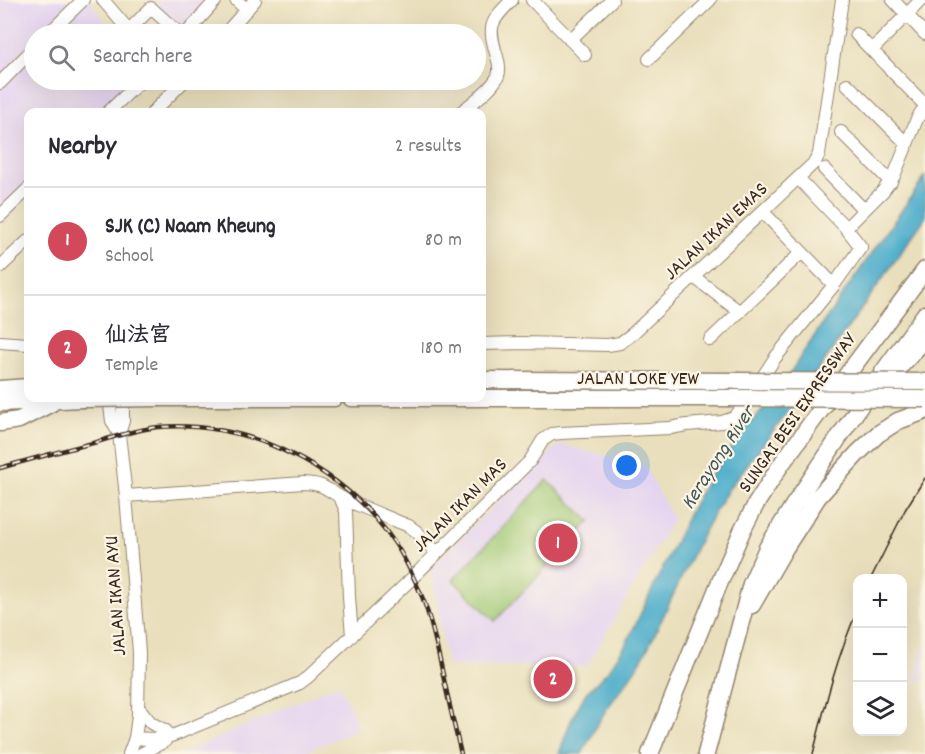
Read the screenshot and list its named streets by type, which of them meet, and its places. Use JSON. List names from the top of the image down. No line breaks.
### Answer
{"streets":{"highway":["JALAN LOKE YEW","SUNGAI BESI EXPRESSWAY"],"street":["JALAN IKAN EMAS","JALAN IKAN MAS","JALAN IKAN AYU"]},"crossings":[["JALAN IKAN MAS","JALAN IKAN AYU"]],"water":["Kerayong River"],"page":{"search":"Search here","heading":["Nearby","2 results"],"list":[{"mark":"1","name":"SJK (C) Naam Kheung","note":"School","value":"80 m"},{"mark":"2","name":"仙法宫","note":"Temple","value":"180 m"}],"pins":["1","2"],"map_buttons":["+","−"]}}
